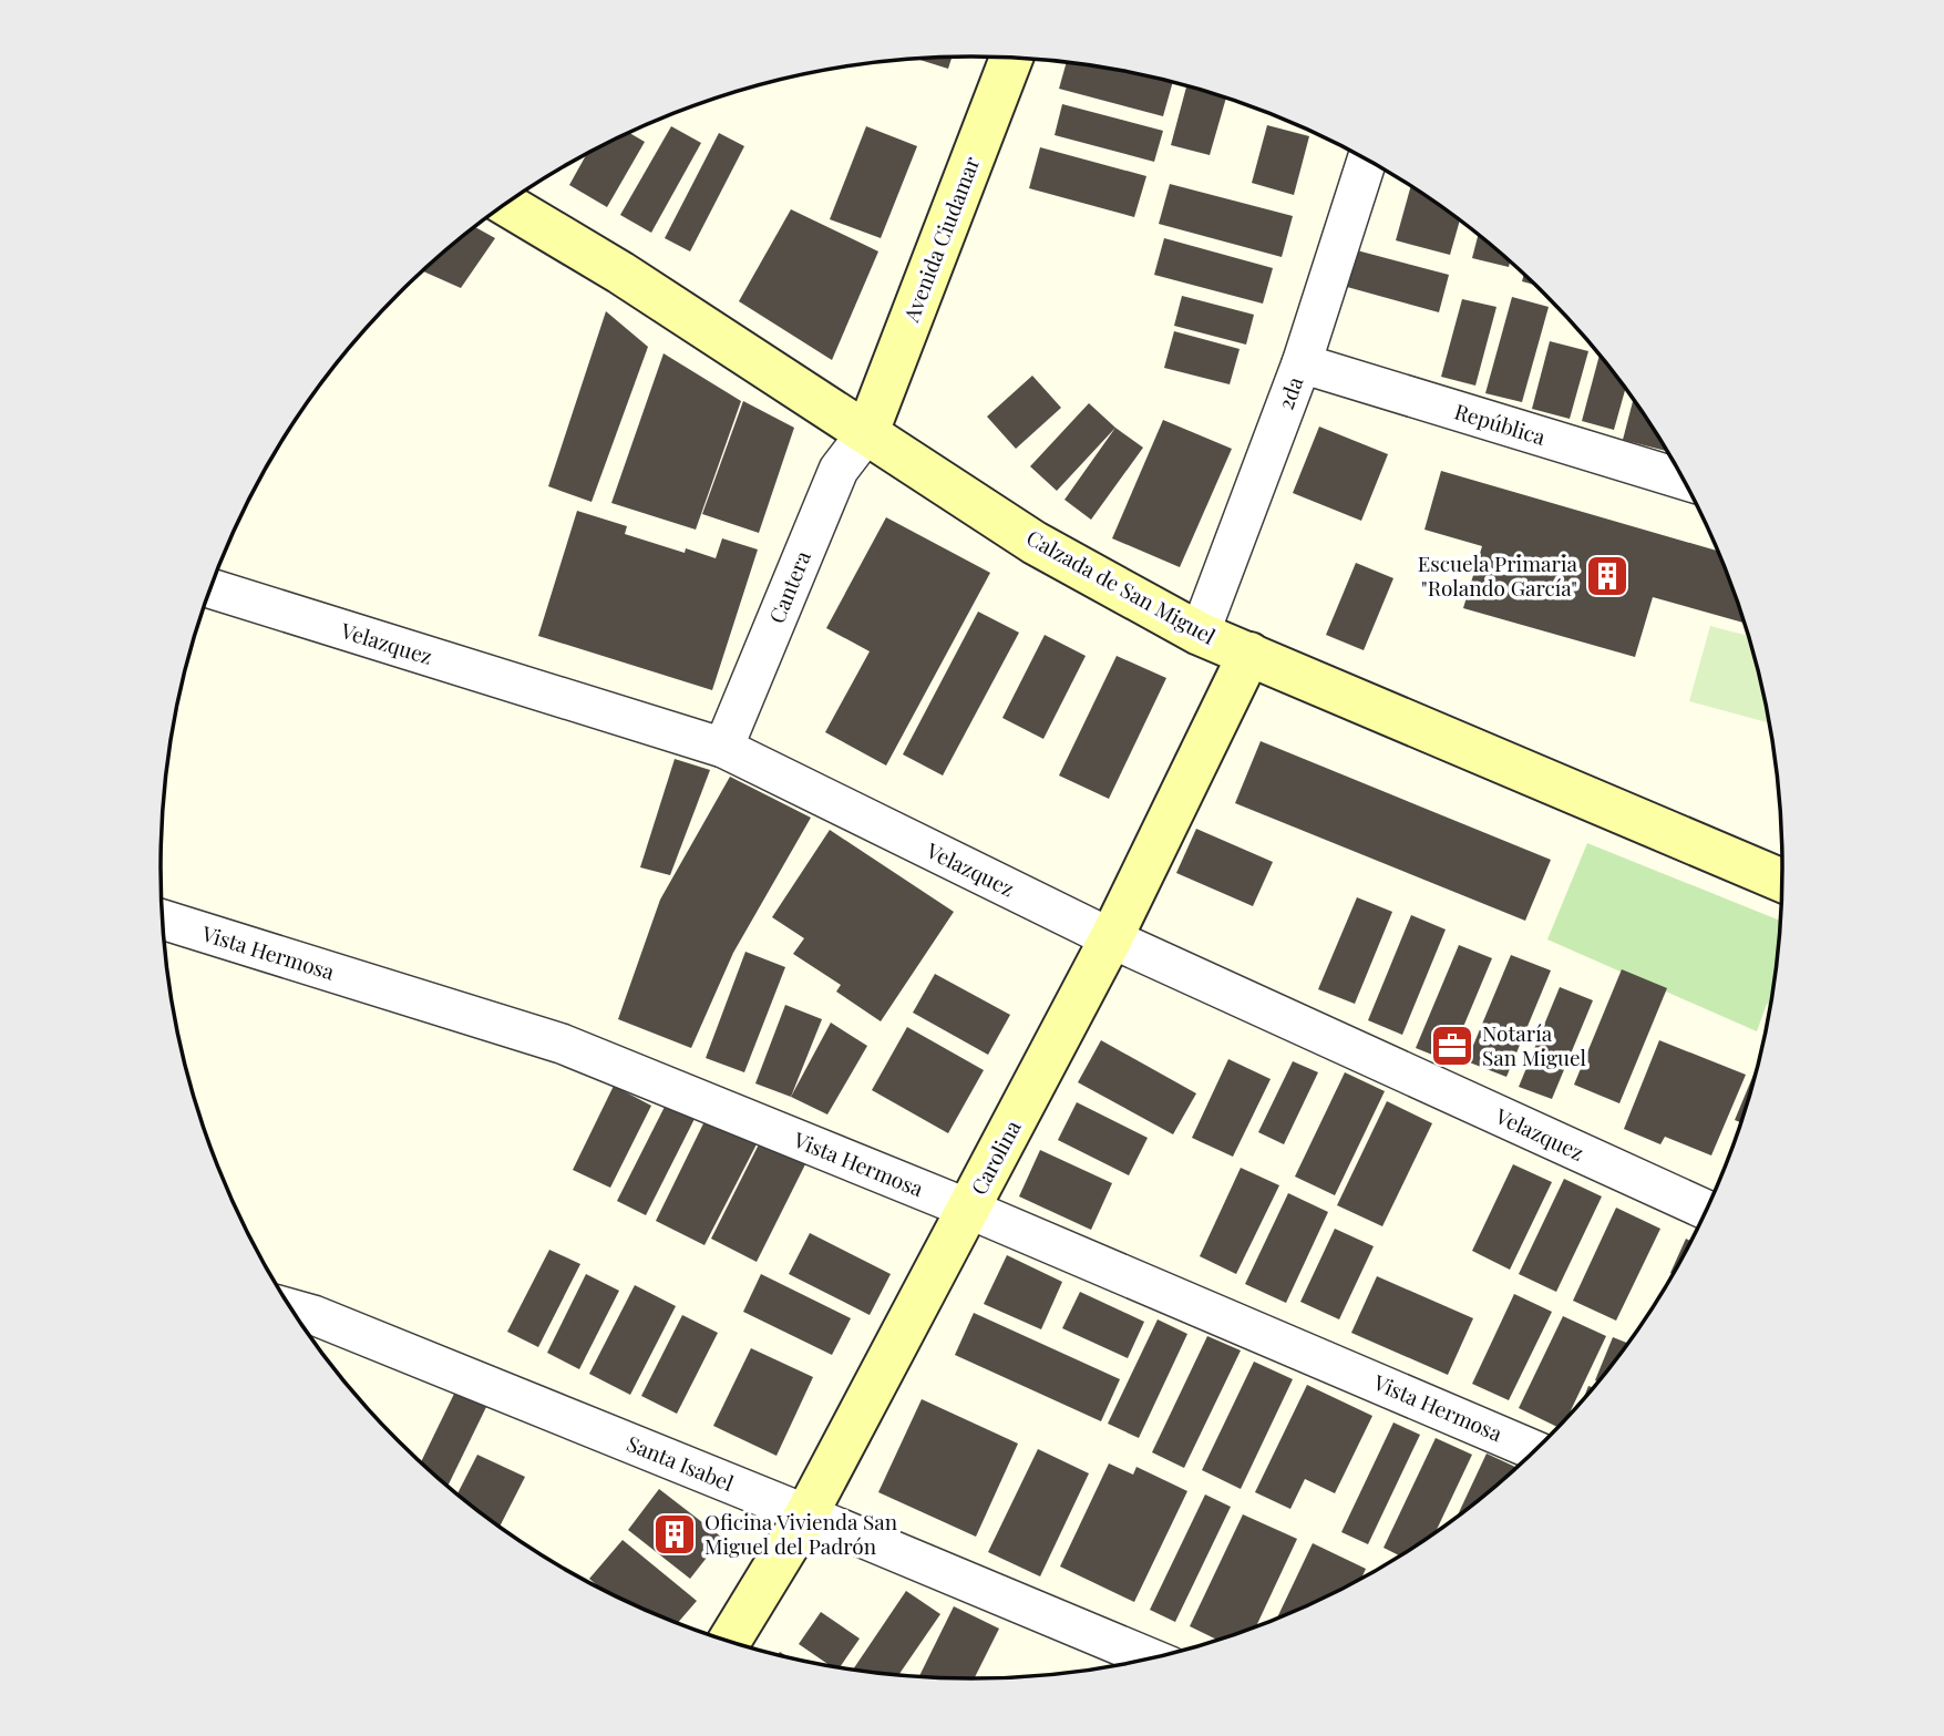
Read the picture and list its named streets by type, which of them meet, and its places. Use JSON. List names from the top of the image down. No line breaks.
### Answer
{"streets":{"main road":["Avenida Ciudamar","Calzada de San Miguel","Carolina"],"street":["2da","República","Cantera","Velazquez","Vista Hermosa","Santa Isabel"]},"crossings":[["Avenida Ciudamar","Cantera"],["Avenida Ciudamar","Calzada de San Miguel"],["2da","República"],["2da","Calzada de San Miguel"],["Cantera","Calzada de San Miguel"],["Cantera","Velazquez"],["Calzada de San Miguel","Carolina"],["Velazquez","Carolina"],["Vista Hermosa","Carolina"],["Carolina","Santa Isabel"]],"places":{"building":["Escuela Primaria \"Rolando García\"","Oficina Vivienda San Miguel del Padrón"],"office":["Notaría San Miguel"]}}
